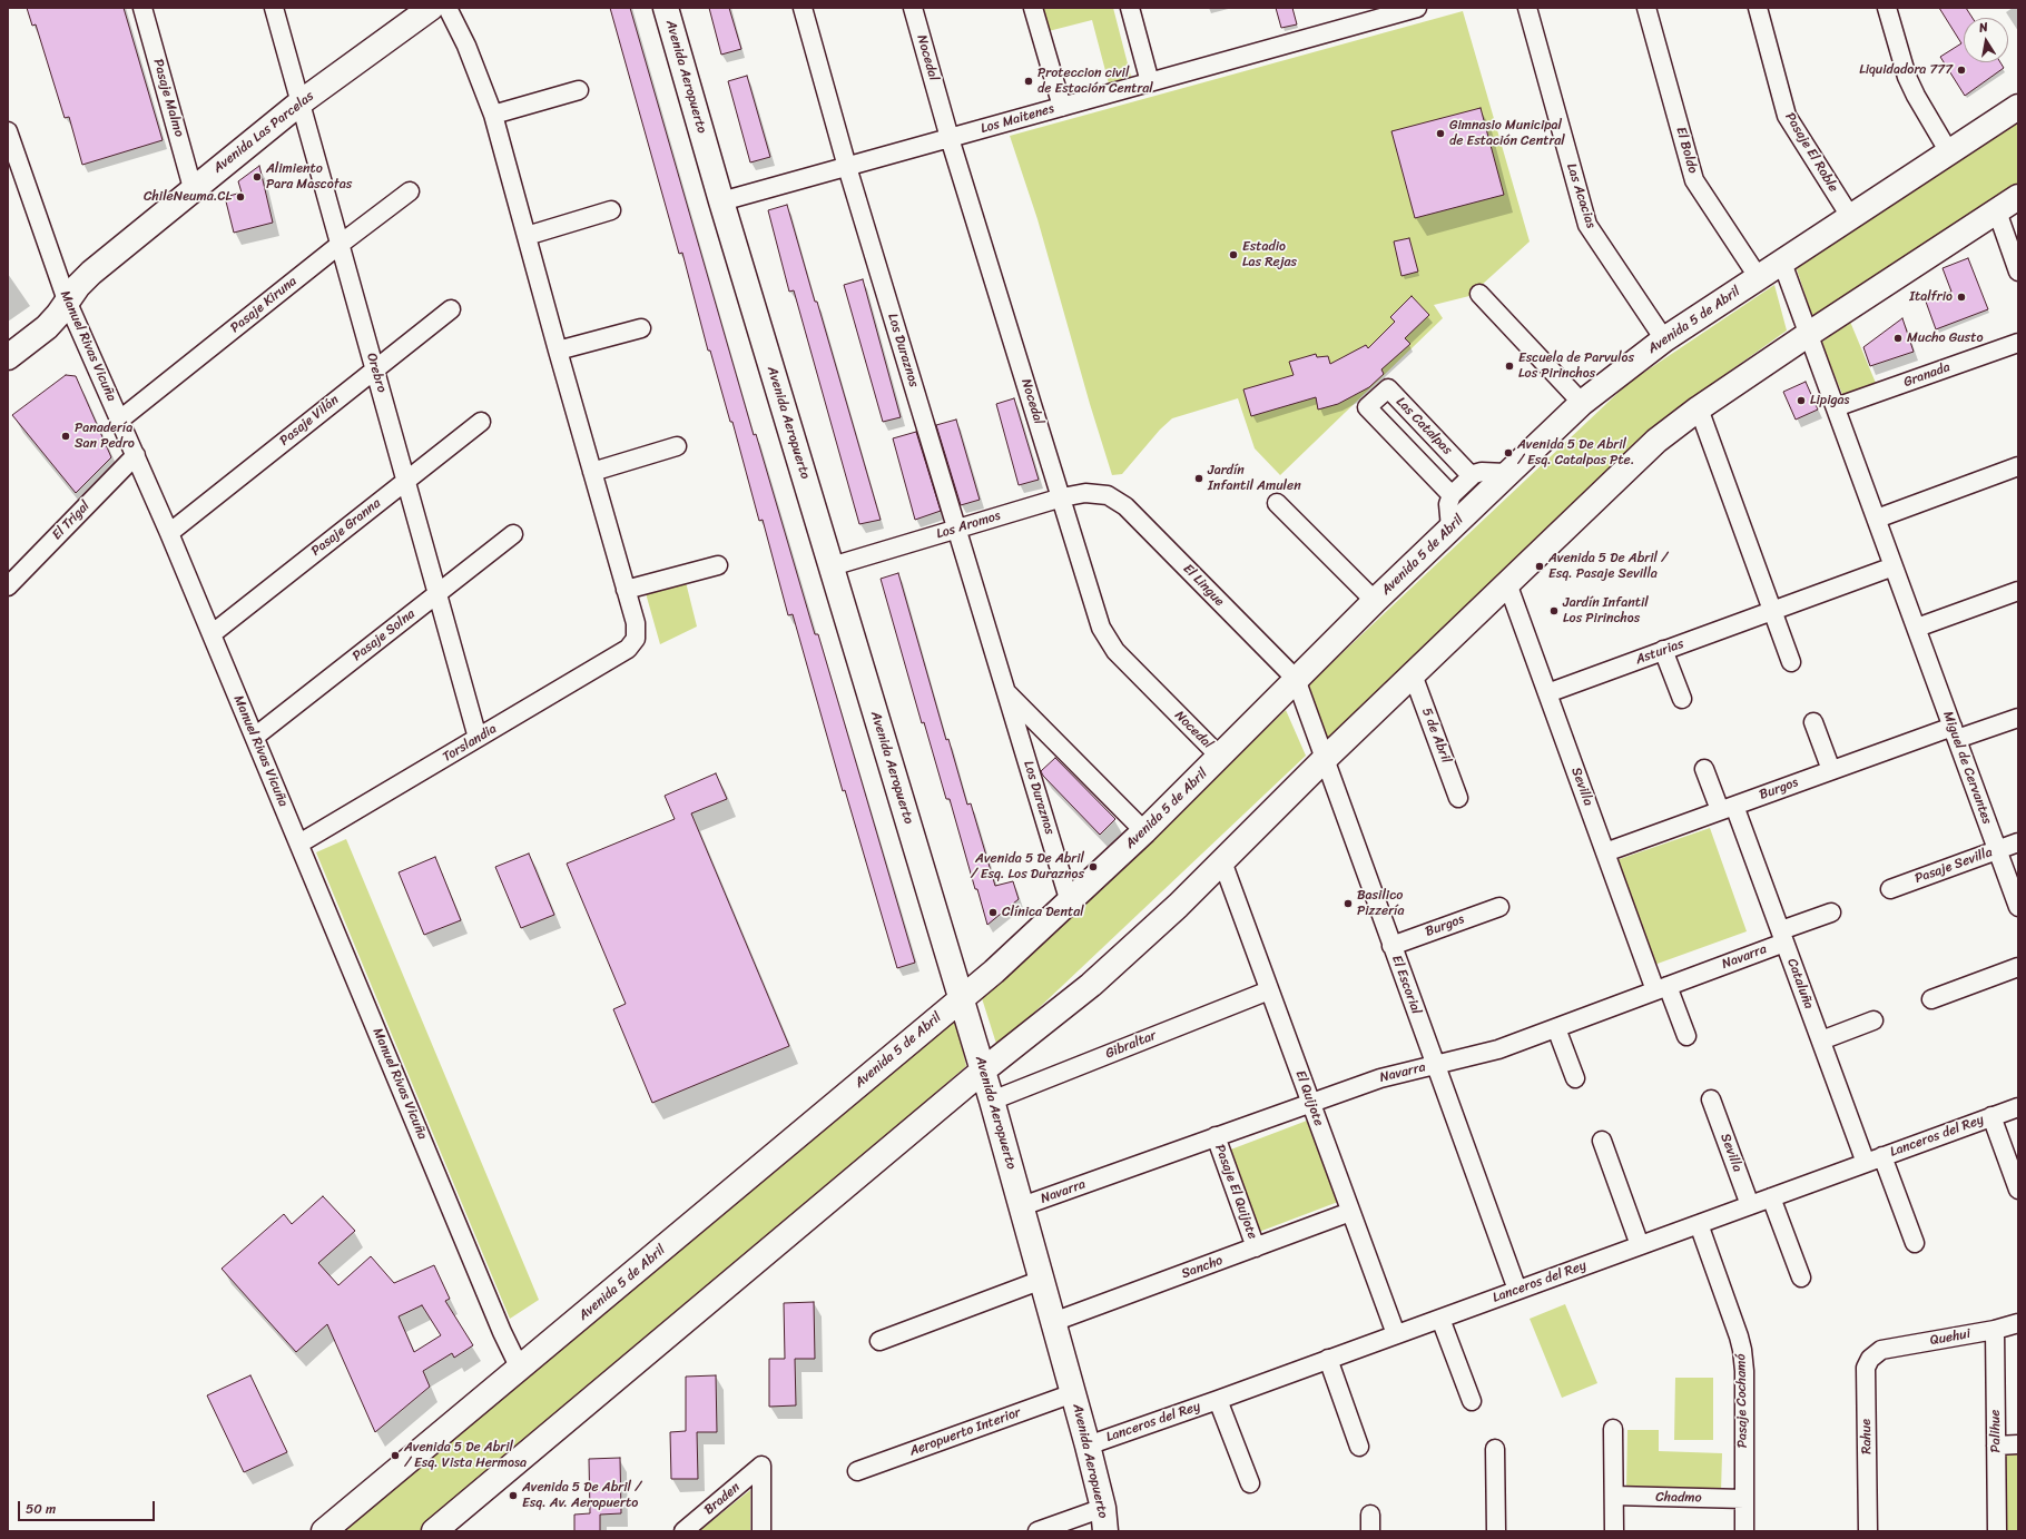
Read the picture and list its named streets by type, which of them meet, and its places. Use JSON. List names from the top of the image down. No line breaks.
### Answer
{"streets":{"main road":["Avenida Aeropuerto","Avenida Las Parcelas","Avenida 5 de Abril"],"street":["Nocedal","Pasaje Malmo","Los Maitenes","El Boldo","Pasaje El Roble","Las Acacias","Pasaje Kiruna","Manuel Rivas Vicuña","Los Duraznos","Orebro","Granada","Pasaje Vilán","Las Catalpas","El Trigal","Los Aromos","Pasaje Granna","El Lingue","Pasaje Solna","Asturias","5 de Abril","Torslandia","Miguel de Cervantes","Sevilla","Burgos","Pasaje Sevilla","Navarra","Cataluña","El Escorial","Gibraltar","El Quijote","Lanceros del Rey","Pasaje El Quijote","Sancho","Quehui","Pasaje Cochamó","Palihue","Aeropuerto Interior","Rahue","Chadmo","Braden"]},"crossings":[["Nocedal","Los Maitenes"],["Nocedal","Avenida 5 de Abril"],["Nocedal","Los Aromos"],["Avenida Aeropuerto","Los Maitenes"],["Avenida Aeropuerto","Avenida 5 de Abril"],["Avenida Aeropuerto","Los Aromos"],["Avenida Aeropuerto","Navarra"],["Avenida Aeropuerto","Gibraltar"],["Avenida Aeropuerto","Lanceros del Rey"],["Avenida Aeropuerto","Sancho"],["Avenida Aeropuerto","Aeropuerto Interior"],["Pasaje Malmo","Avenida Las Parcelas"],["Los Maitenes","Los Duraznos"],["Avenida Las Parcelas","Manuel Rivas Vicuña"],["Avenida Las Parcelas","Orebro"],["El Boldo","Avenida 5 de Abril"],["Pasaje El Roble","Avenida 5 de Abril"],["Las Acacias","Avenida 5 de Abril"],["Pasaje Kiruna","Manuel Rivas Vicuña"],["Pasaje Kiruna","Orebro"],["Avenida 5 de Abril","Manuel Rivas Vicuña"],["Avenida 5 de Abril","Los Duraznos"],["Avenida 5 de Abril","El Lingue"],["Avenida 5 de Abril","Miguel de Cervantes"],["Avenida 5 de Abril","El Escorial"],["Manuel Rivas Vicuña","Pasaje Vilán"],["Manuel Rivas Vicuña","El Trigal"],["Manuel Rivas Vicuña","Pasaje Granna"],["Manuel Rivas Vicuña","Pasaje Solna"],["Manuel Rivas Vicuña","Torslandia"],["Los Duraznos","Los Aromos"],["Orebro","Pasaje Vilán"],["Orebro","Pasaje Granna"],["Orebro","Pasaje Solna"],["Orebro","Torslandia"],["Granada","Miguel de Cervantes"],["Los Aromos","El Lingue"],["El Lingue","El Escorial"],["Asturias","Miguel de Cervantes"],["Asturias","Sevilla"],["Miguel de Cervantes","Burgos"],["Miguel de Cervantes","Pasaje Sevilla"],["Sevilla","Burgos"],["Sevilla","Navarra"],["Sevilla","Lanceros del Rey"],["Burgos","Cataluña"],["Burgos","El Escorial"],["Navarra","Cataluña"],["Navarra","El Escorial"],["Navarra","El Quijote"],["Navarra","Pasaje El Quijote"],["Cataluña","Lanceros del Rey"],["El Escorial","Lanceros del Rey"],["Gibraltar","El Quijote"],["El Quijote","Lanceros del Rey"],["El Quijote","Sancho"],["Lanceros del Rey","Pasaje Cochamó"],["Pasaje El Quijote","Sancho"],["Quehui","Palihue"],["Quehui","Rahue"],["Pasaje Cochamó","Chadmo"]],"places":["Liquidadora 777","Proteccion civil de Estación Central","Gimnasio Municipal de Estación Central","Alimiento Para Mascotas","ChileNeuma.CL","Estadio Las Rejas","Italfrio","Mucho Gusto","Escuela de Parvulos Los Pirinchos","Lipigas","Panadería San Pedro","Avenida 5 De Abril / Esq. Catalpas Pte.","Jardín Infantil Amulen","Avenida 5 De Abril / Esq. Pasaje Sevilla","Jardín Infantil Los Pirinchos","Avenida 5 De Abril / Esq. Los Duraznos","Basilico Pizzería","Clínica Dental","Avenida 5 De Abril / Esq. Vista Hermosa","Avenida 5 De Abril / Esq. Av. Aeropuerto"],"scale_bar":"50 m","north":"top"}
